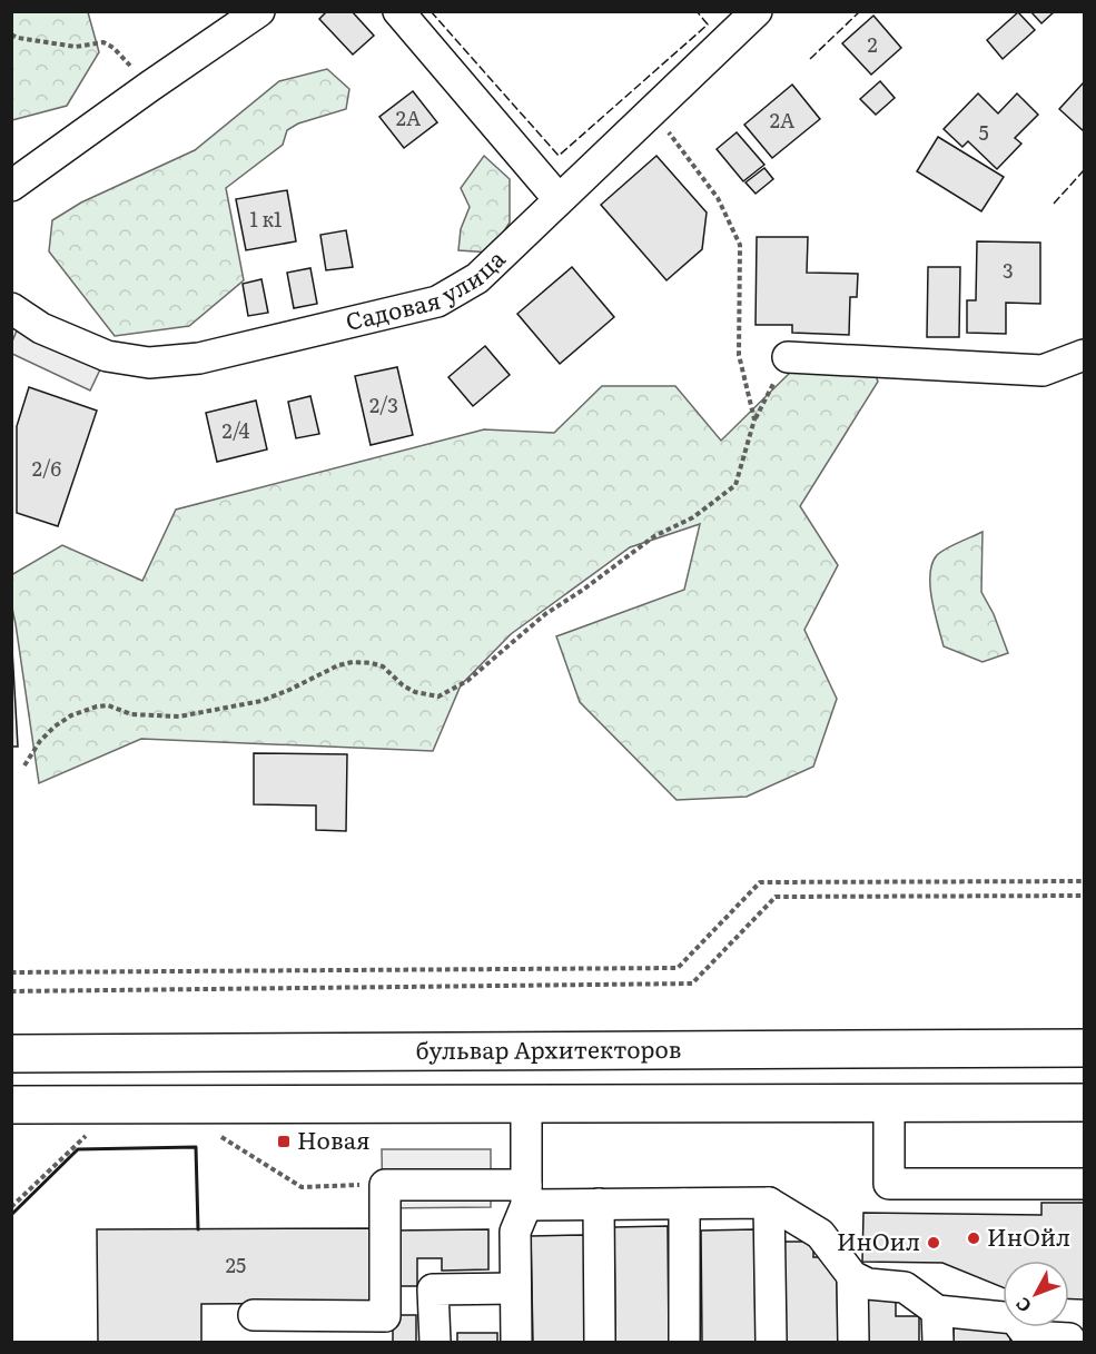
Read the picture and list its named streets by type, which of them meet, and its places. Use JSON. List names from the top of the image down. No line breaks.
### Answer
{"streets":{"main road":["бульвар Архитекторов"],"street":["Садовая улица"]},"places":{"transit":["Новая"],"other":["ИнОйл","ИнОил"]},"house_numbers":["2","2А","2А","5","1 к1","3","2/3","2/4","2/6","25"],"north":"bottom left"}
